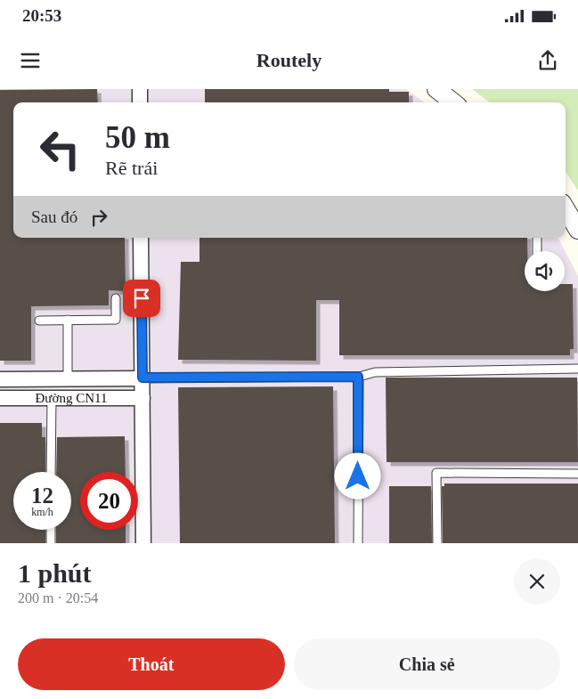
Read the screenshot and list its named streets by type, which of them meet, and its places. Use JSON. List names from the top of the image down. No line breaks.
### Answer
{"streets":{"street":["Đường CN11"]},"page":{"status":"20:53","header":"Routely","turn":["50 m","Rẽ trái"],"then":"Sau đó","speed":"12 km/h","limit":"20","heading":["1 phút","200 m · 20:54"],"buttons":["Thoát","Chia sẻ"]}}
